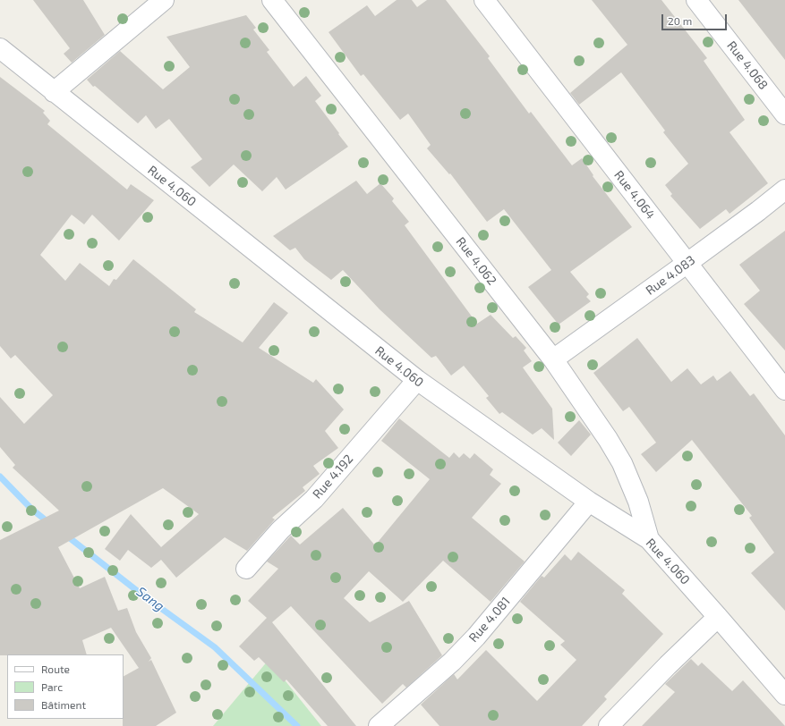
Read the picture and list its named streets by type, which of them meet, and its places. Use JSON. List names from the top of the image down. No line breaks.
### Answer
{"streets":{"street":["Rue 4.068","Rue 4.060","Rue 4.064","Rue 4.062","Rue 4.083","Rue 4.192","Rue 4.081"]},"crossings":[["Rue 4.060","Rue 4.062"],["Rue 4.060","Rue 4.192"],["Rue 4.060","Rue 4.081"],["Rue 4.064","Rue 4.083"],["Rue 4.062","Rue 4.083"]],"water":["Sang"],"legend":["Route","Parc","Bâtiment"],"scale_bar":"20 m"}
